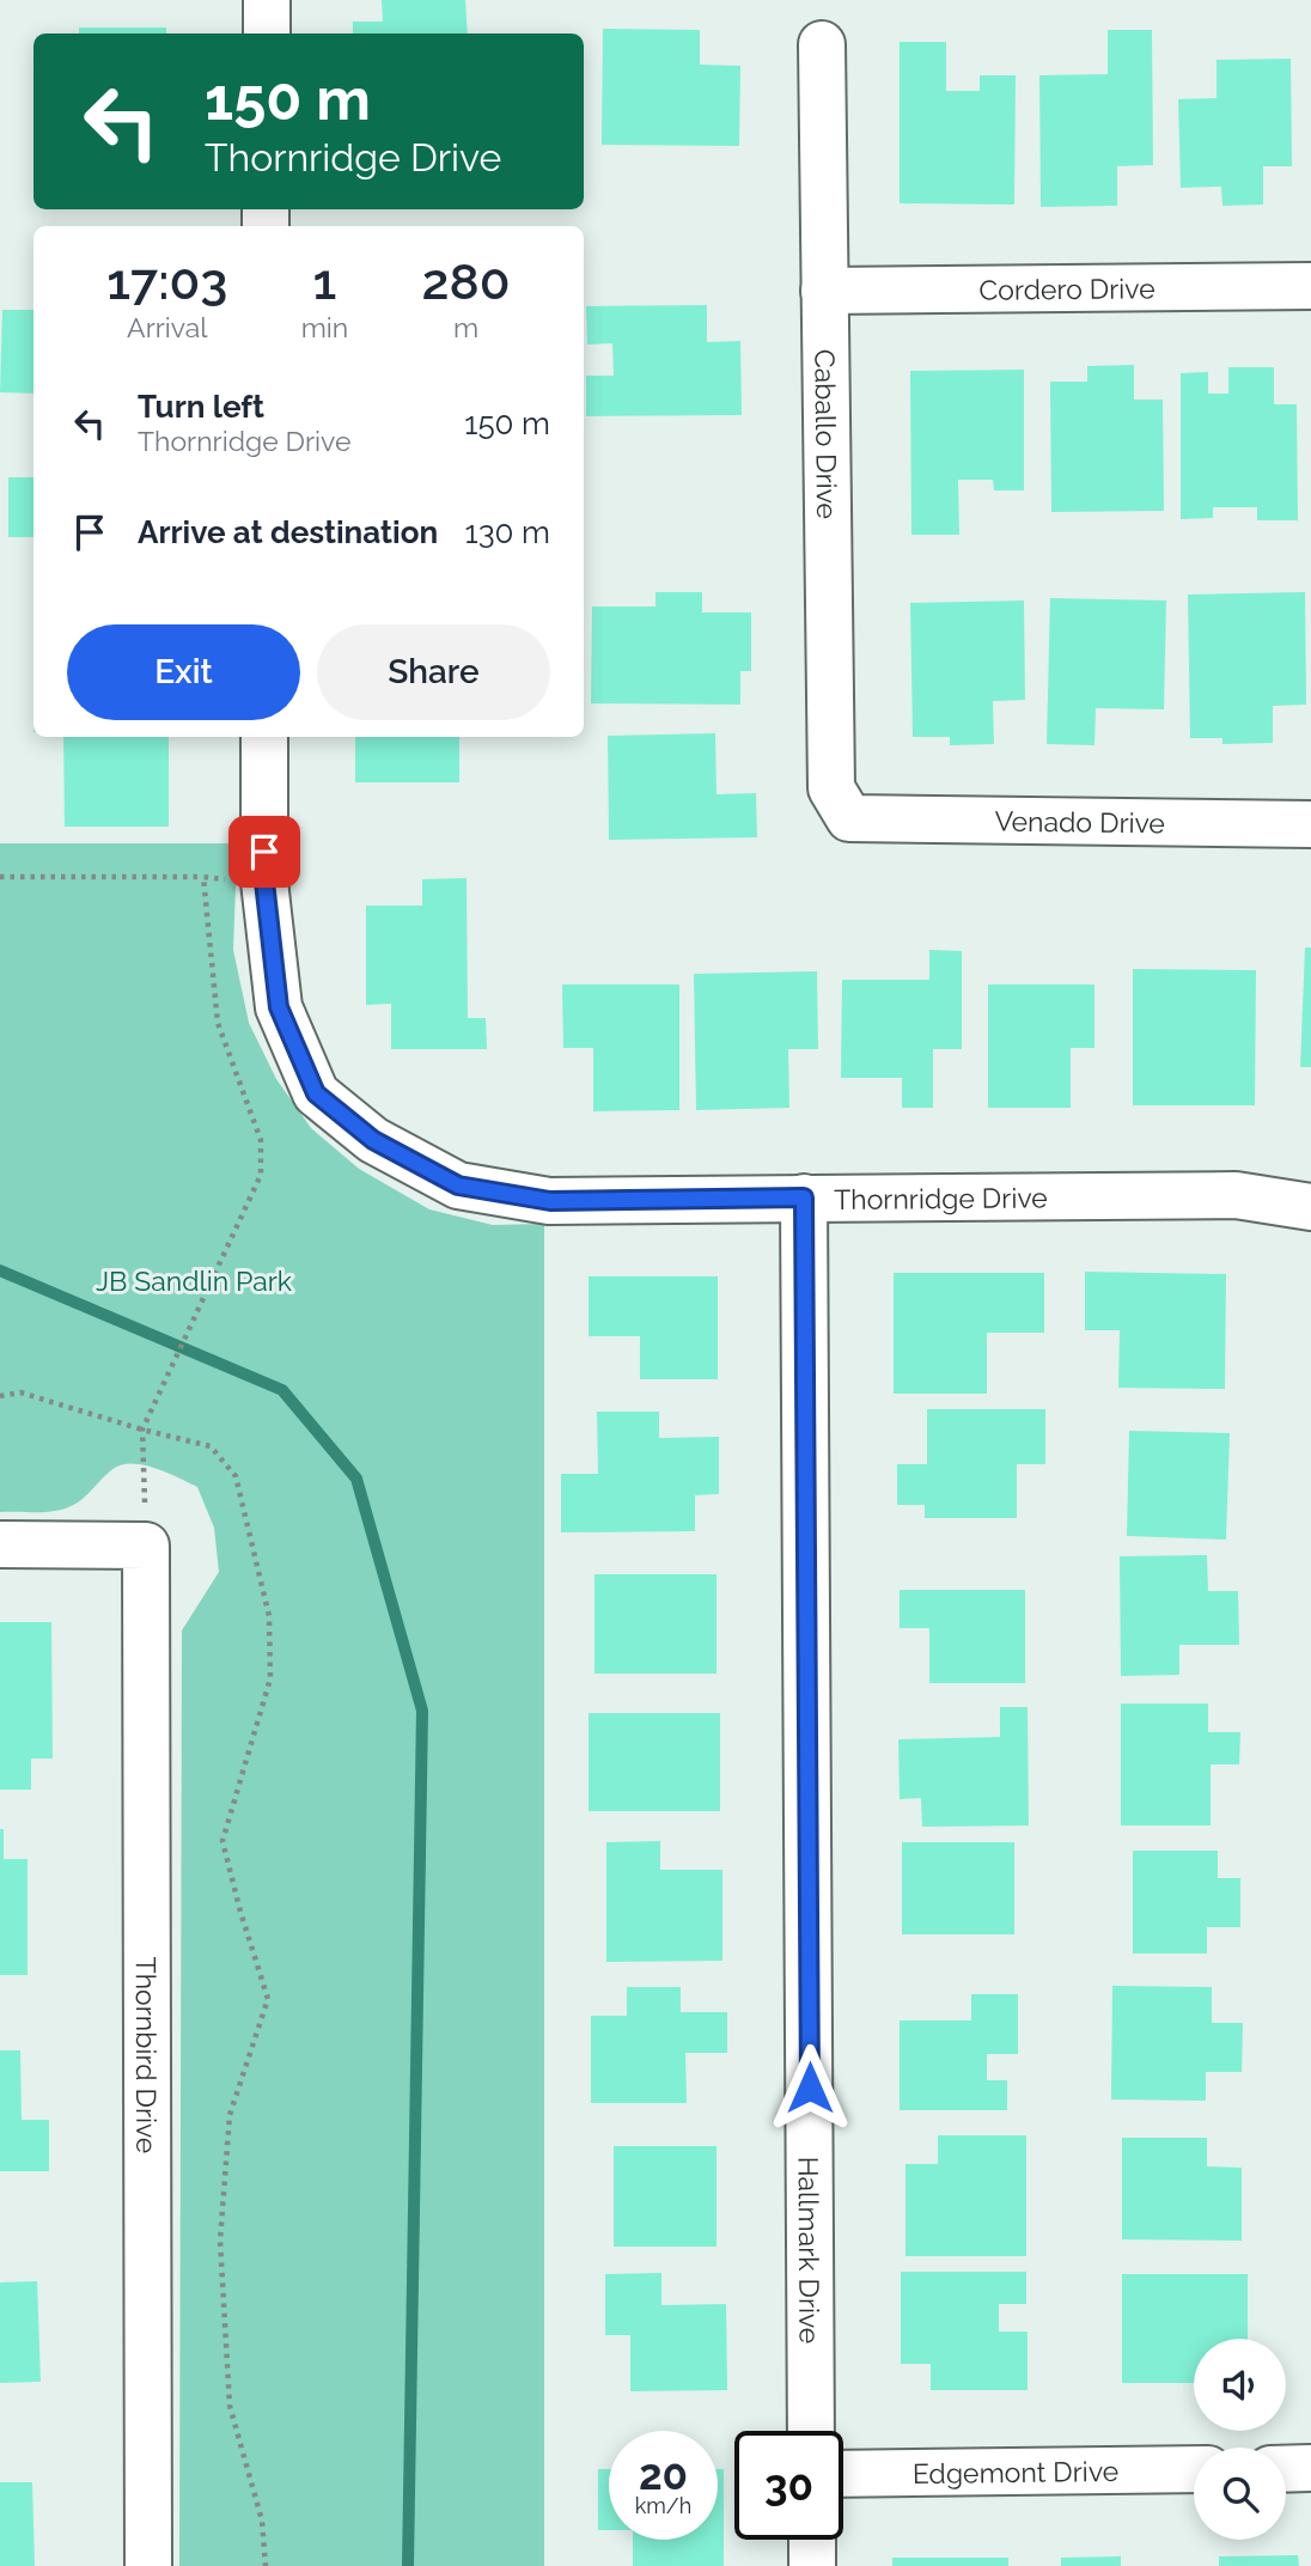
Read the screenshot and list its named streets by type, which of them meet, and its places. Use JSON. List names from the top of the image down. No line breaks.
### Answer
{"streets":{"street":["Cordero Drive","Caballo Drive","Venado Drive","Thornridge Drive","Thornbird Drive","Hallmark Drive","Edgemont Drive"]},"crossings":[["Cordero Drive","Caballo Drive"],["Caballo Drive","Venado Drive"],["Thornridge Drive","Hallmark Drive"]],"parks":["JB Sandlin Park"],"page":{"turn":["150 m","Thornridge Drive"],"eta":["17:03","Arrival","1","min","280","m"],"list":[{"name":"Turn left","note":"Thornridge Drive","value":"150 m"},{"name":"Arrive at destination","value":"130 m"}],"buttons":["Exit","Share"],"speed":"20 km/h","limit":"30"}}
